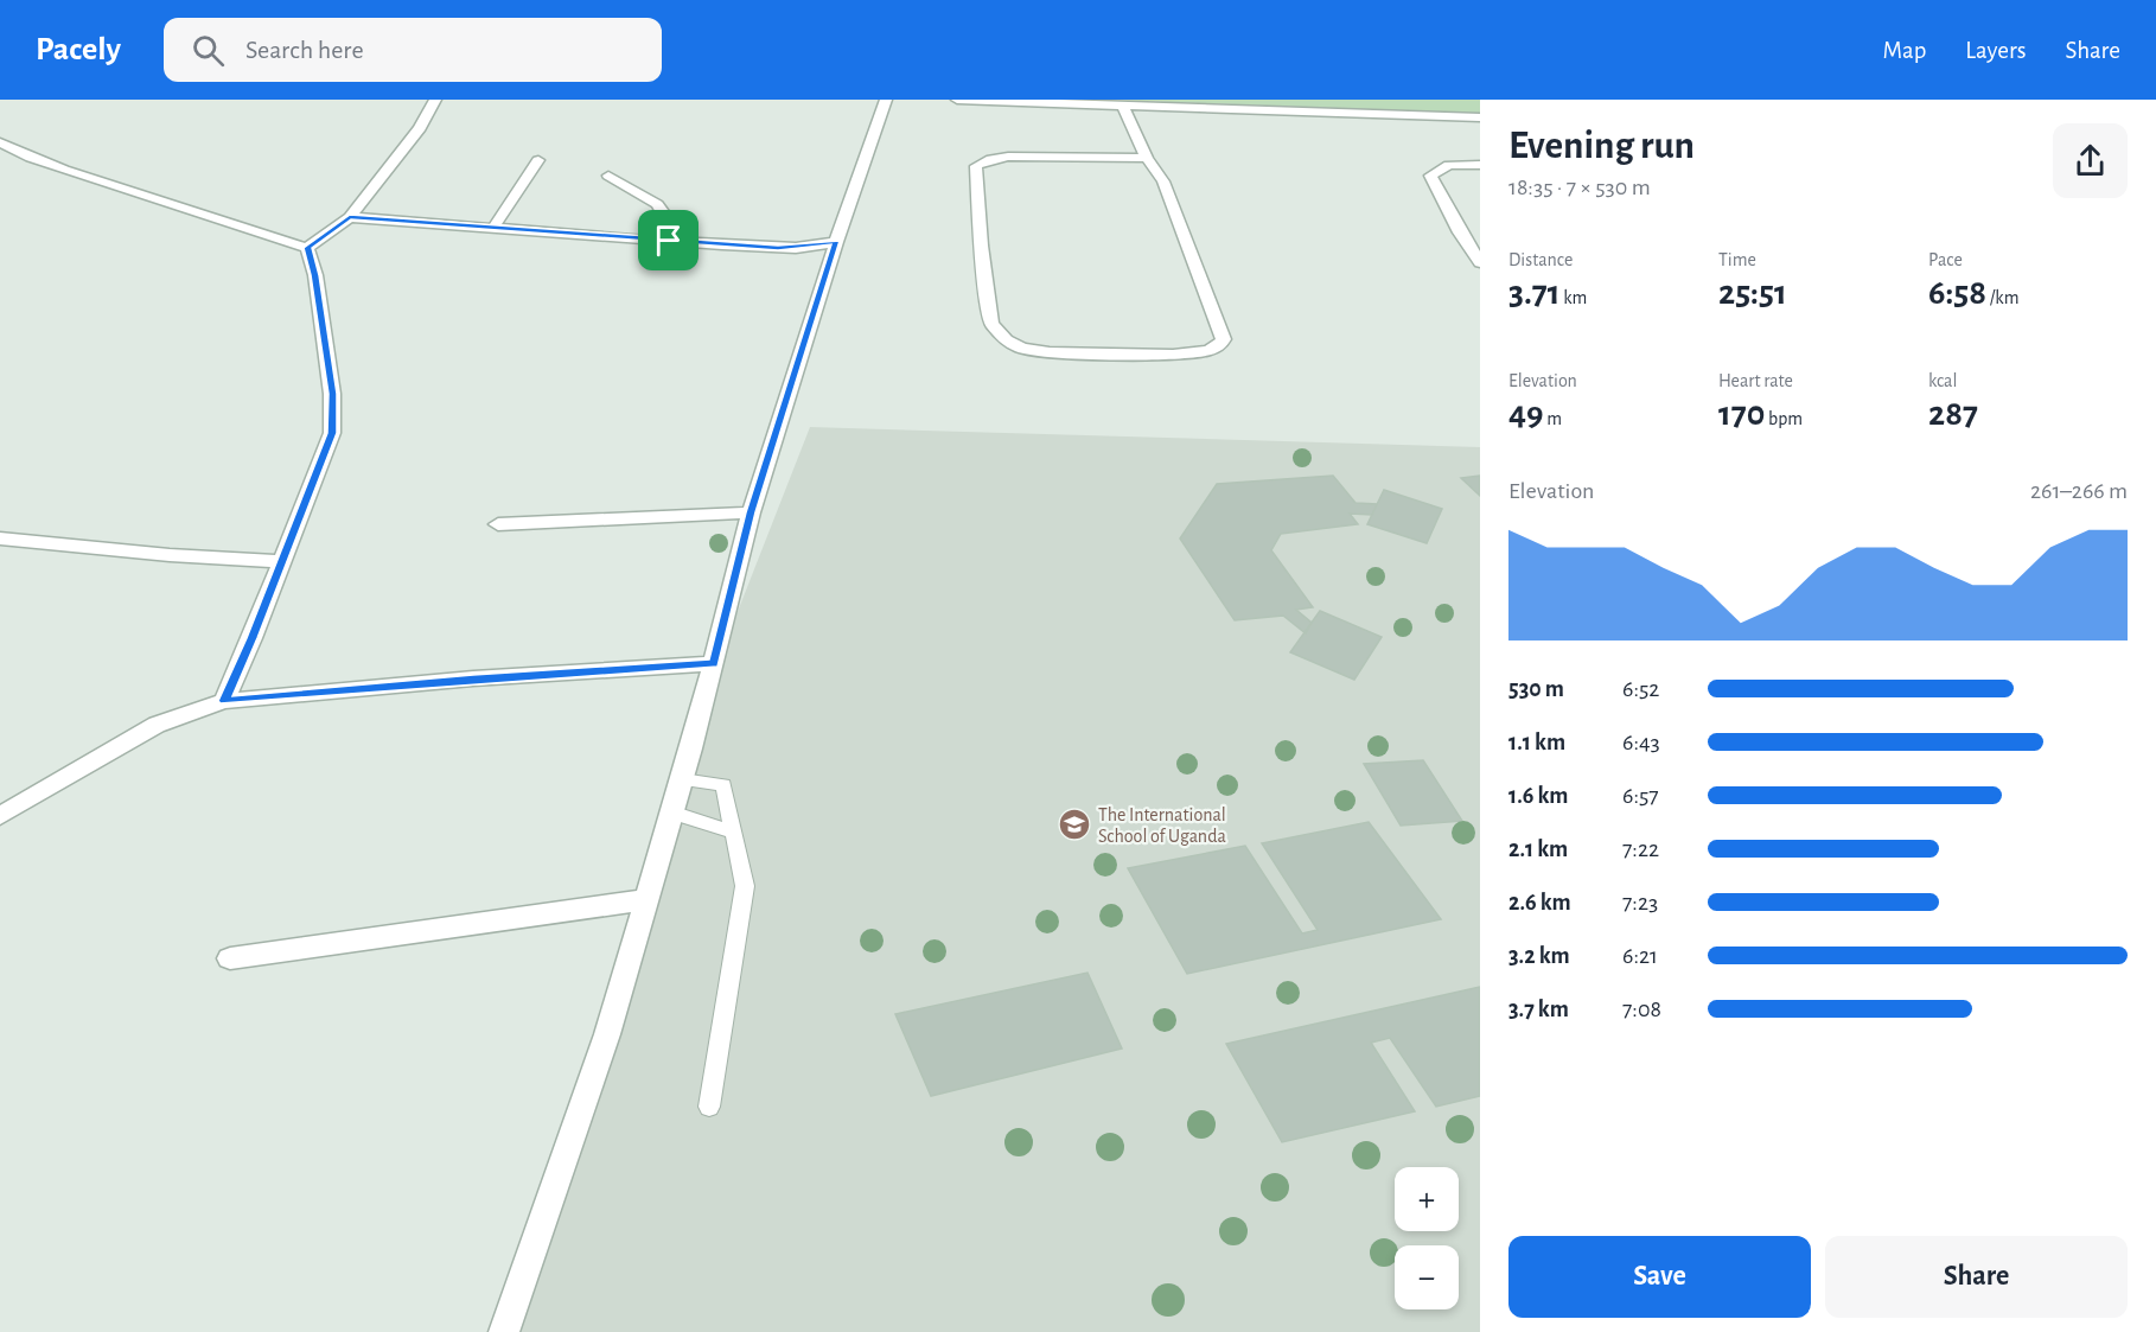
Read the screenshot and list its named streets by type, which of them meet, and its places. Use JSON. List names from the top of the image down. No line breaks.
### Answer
{"places":{"school or university":["The International School of Uganda"]},"page":{"header":"Pacely","search":"Search here","nav":["Map","Layers","Share"],"heading":["Evening run","18:35 · 7 × 530 m"],"stats":[["Distance","3.71 km"],["Time","25:51"],["Pace","6:58 /km"],["Elevation","49 m"],["Heart rate","170 bpm"],["kcal","287"]],"chart":["Elevation","261–266 m"],"list":[{"name":"530 m","note":"6:52"},{"name":"1.1 km","note":"6:43"},{"name":"1.6 km","note":"6:57"},{"name":"2.1 km","note":"7:22"},{"name":"2.6 km","note":"7:23"},{"name":"3.2 km","note":"6:21"},{"name":"3.7 km","note":"7:08"}],"map_buttons":["+","−"],"buttons":["Save","Share"]}}
